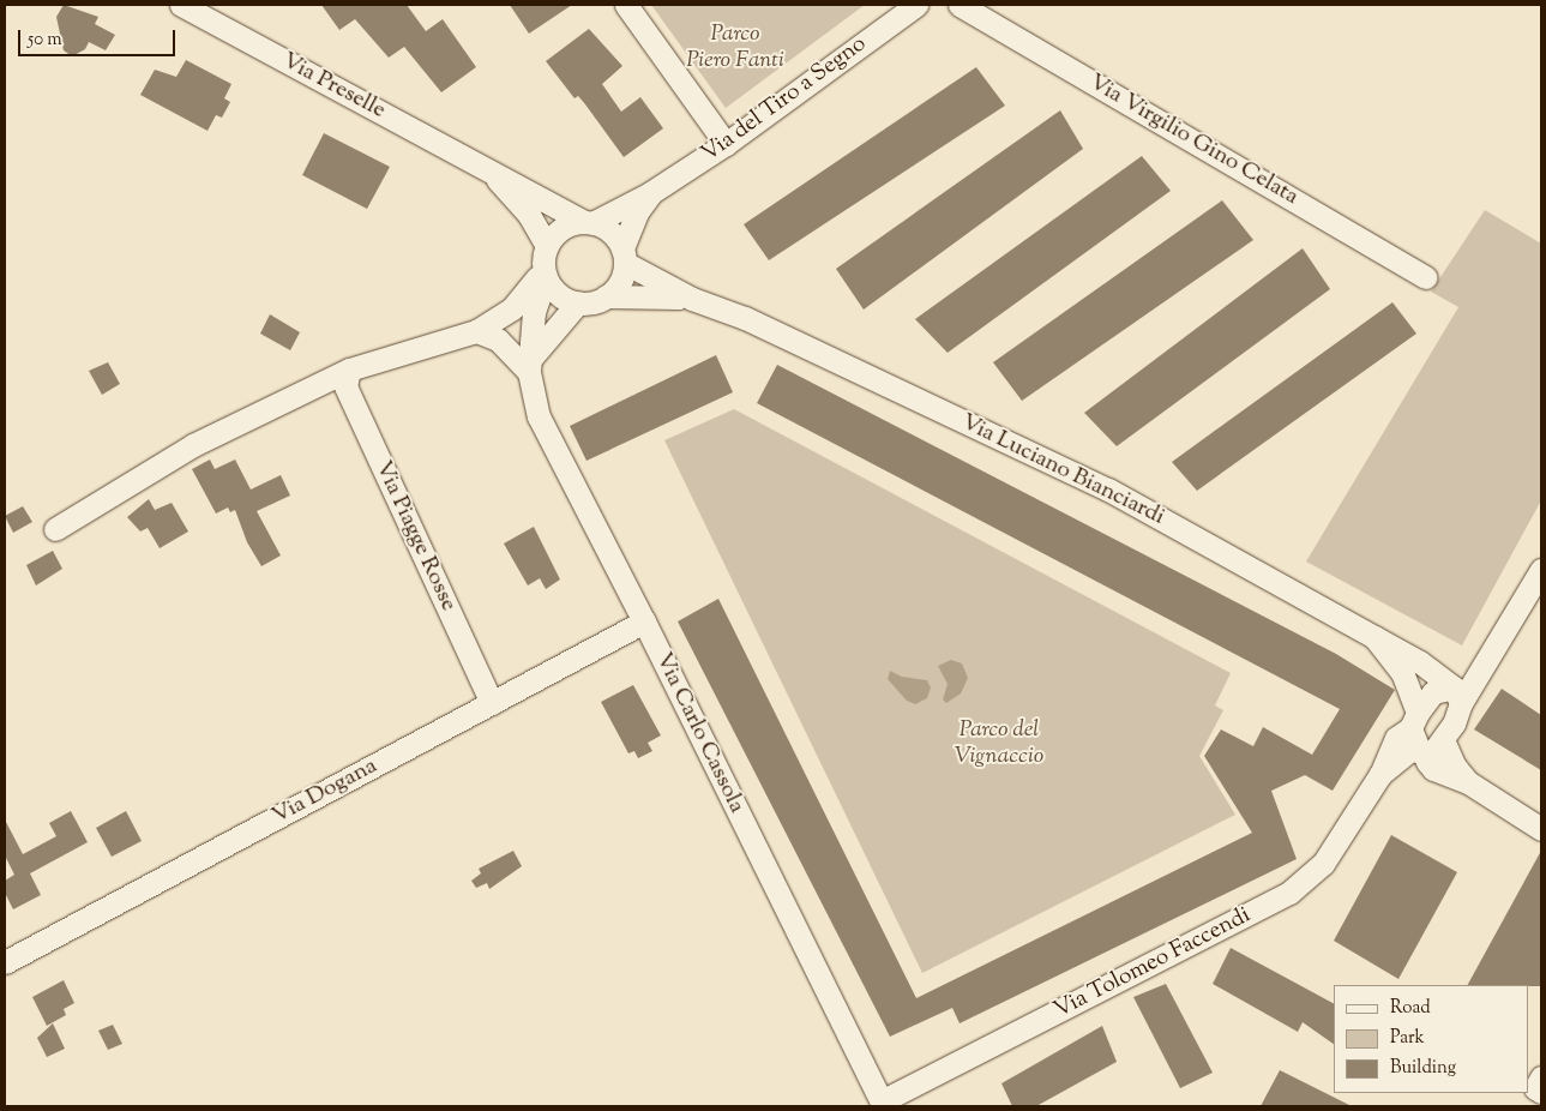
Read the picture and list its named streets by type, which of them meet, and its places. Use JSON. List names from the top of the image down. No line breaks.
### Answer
{"streets":{"street":["Via Preselle","Via del Tiro a Segno","Via Virgilio Gino Celata","Via Luciano Bianciardi","Via Piagge Rosse","Via Carlo Cassola","Via Dogana","Via Tolomeo Faccendi"]},"crossings":[["Via Preselle","Via del Tiro a Segno"],["Via Preselle","Via Carlo Cassola"],["Via del Tiro a Segno","Via Carlo Cassola"],["Via Luciano Bianciardi","Via Tolomeo Faccendi"],["Via Piagge Rosse","Via Dogana"],["Via Carlo Cassola","Via Dogana"],["Via Carlo Cassola","Via Tolomeo Faccendi"]],"parks":["Parco Piero Fanti","Parco del Vignaccio"],"legend":["Road","Park","Building"],"scale_bar":"50 m"}
